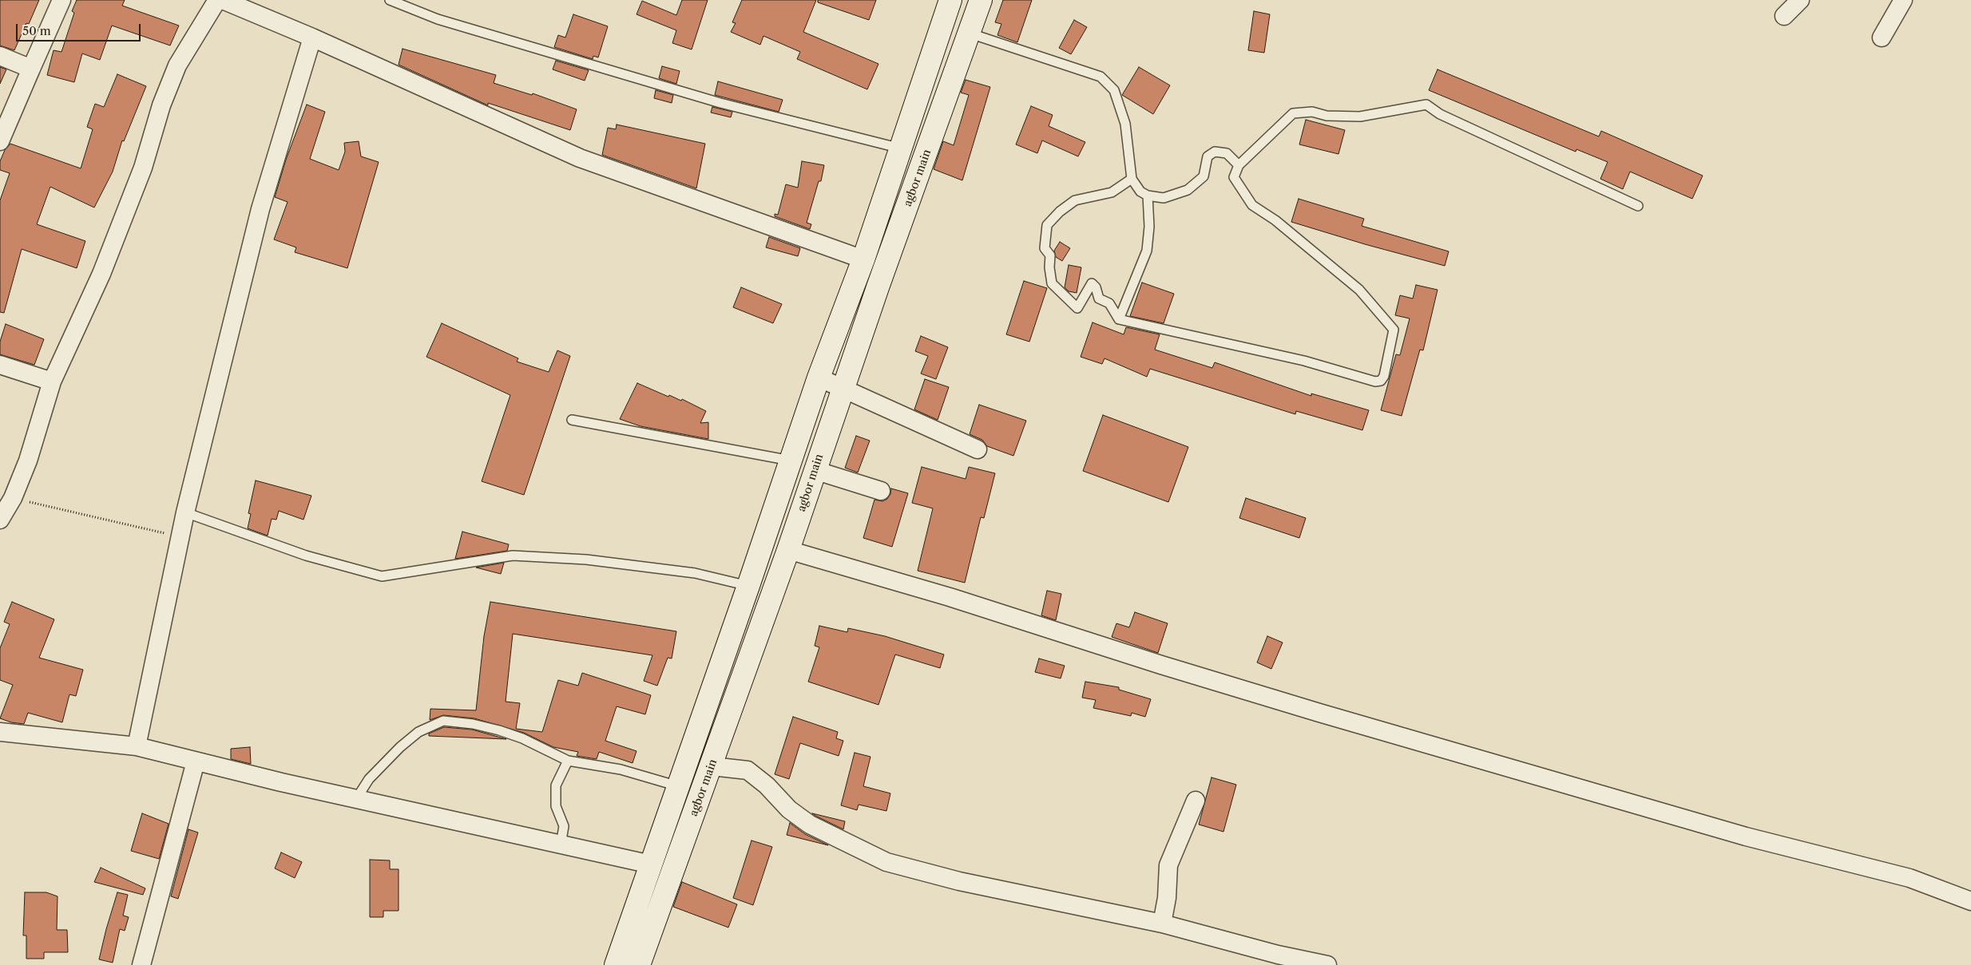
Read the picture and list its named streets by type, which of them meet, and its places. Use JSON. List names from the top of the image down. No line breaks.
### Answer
{"streets":{"main road":["agbor main"]},"scale_bar":"50 m"}
